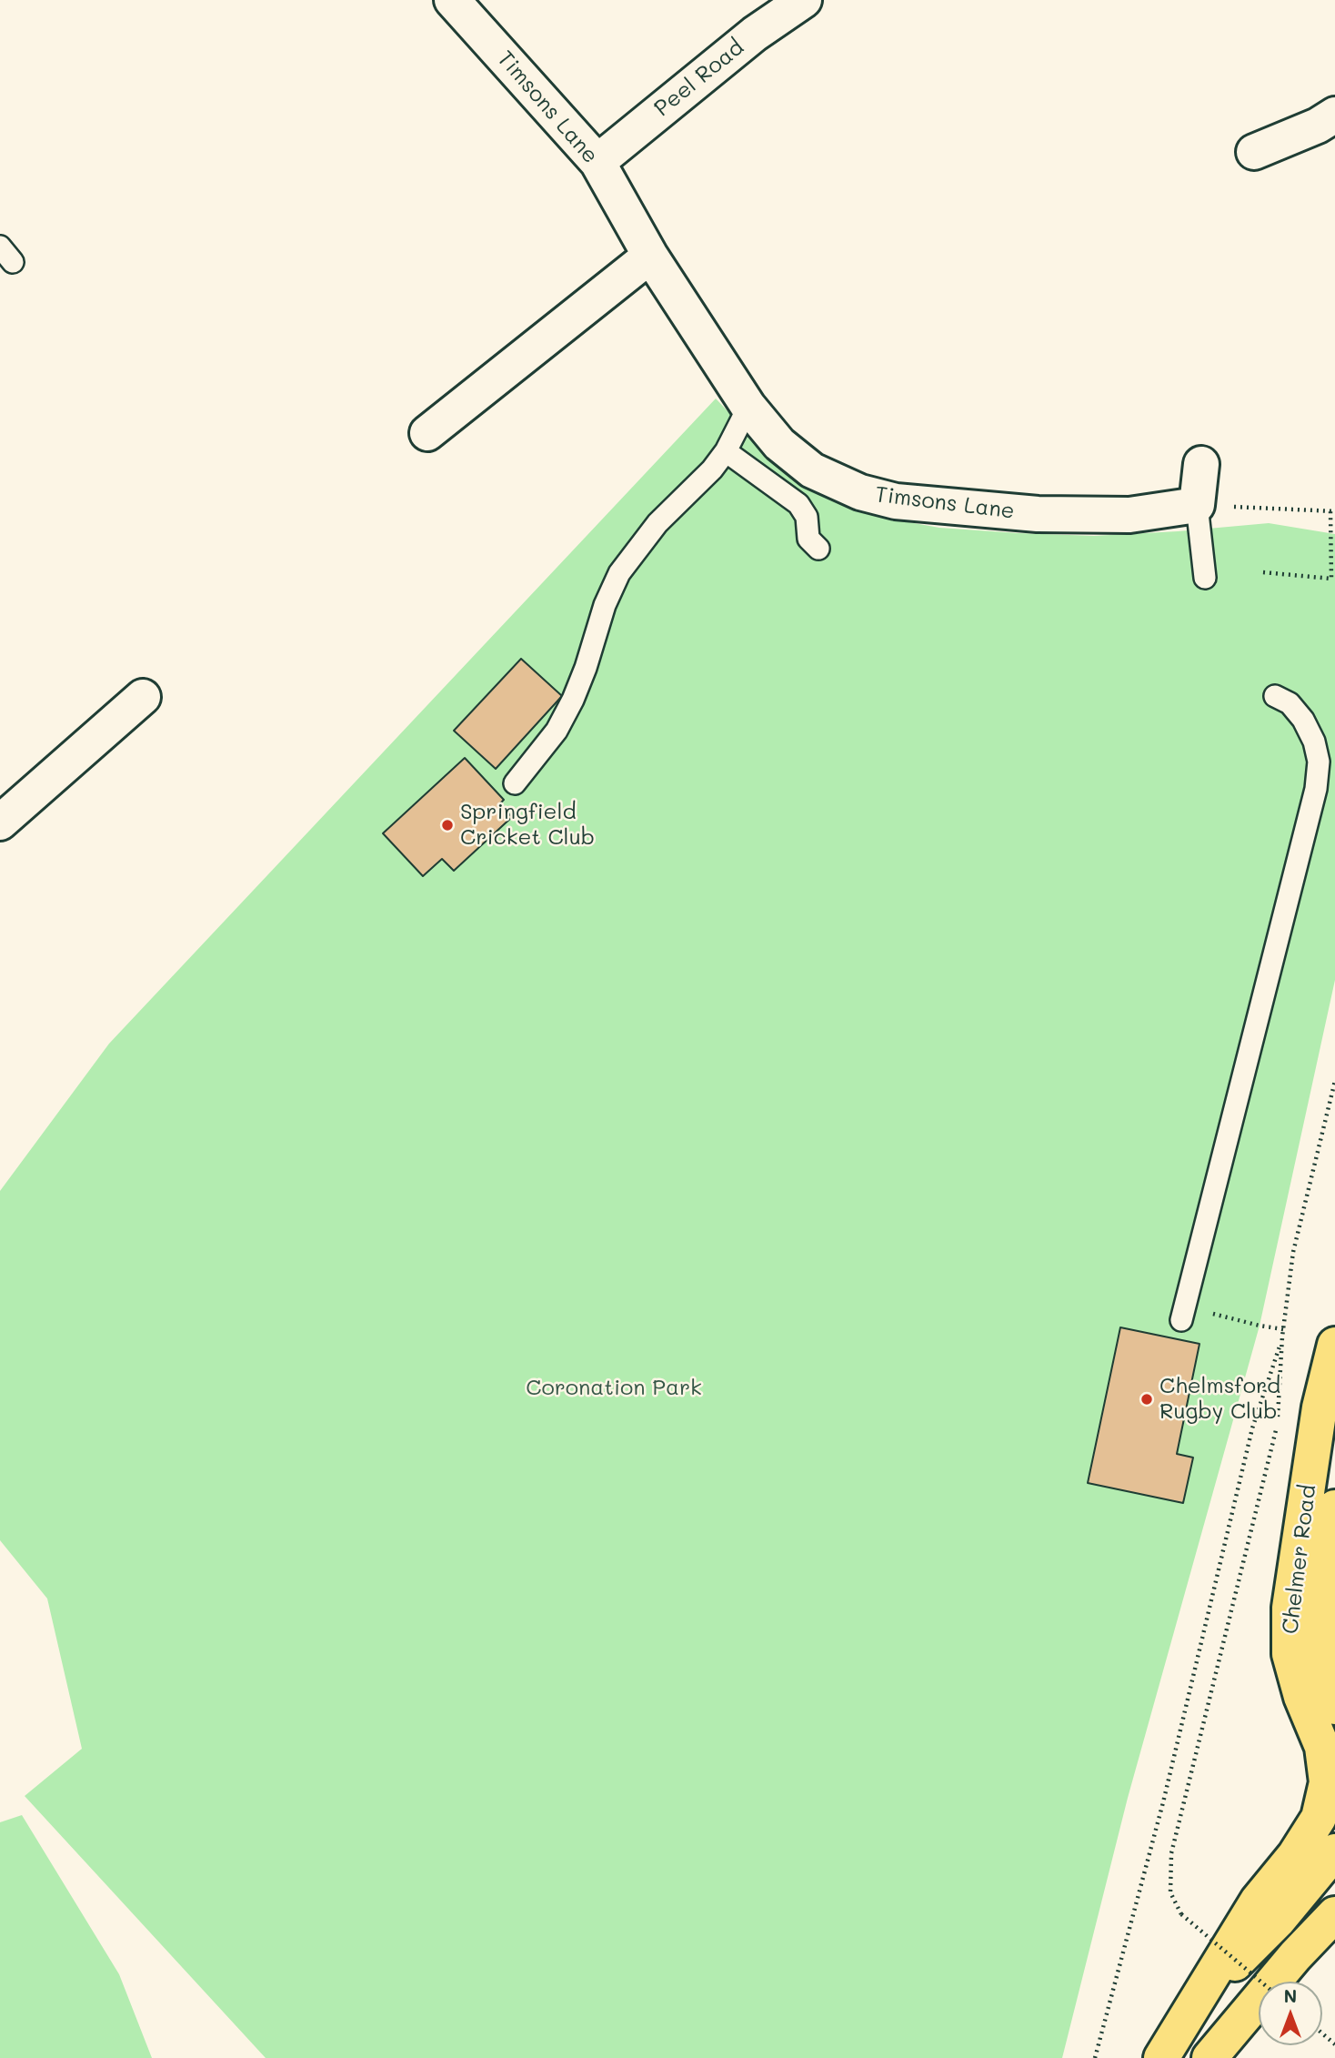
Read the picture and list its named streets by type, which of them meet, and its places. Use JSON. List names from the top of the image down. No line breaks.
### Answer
{"streets":{"main road":["Chelmer Road"],"street":["Peel Road","Timsons Lane"]},"crossings":[["Peel Road","Timsons Lane"]],"parks":["Coronation Park"],"places":["Springfield Cricket Club","Chelmsford Rugby Club"],"north":"top"}
